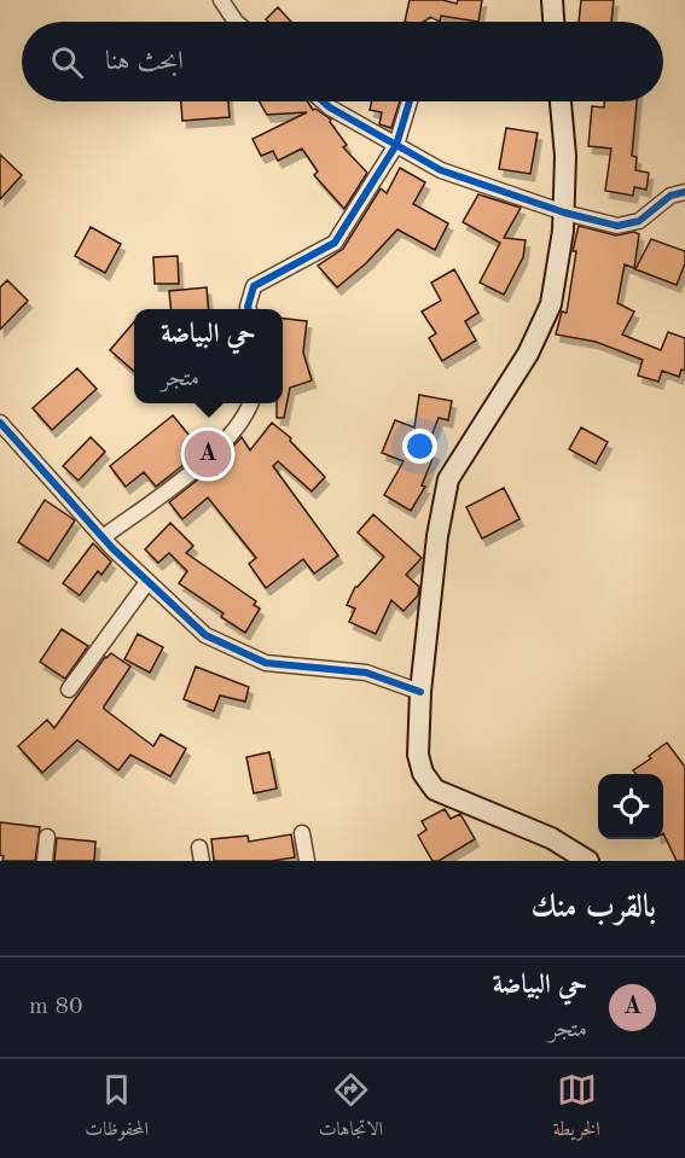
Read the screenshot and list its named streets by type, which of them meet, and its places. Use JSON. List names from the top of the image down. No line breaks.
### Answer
{"page":{"search":"ابحث هنا","popup":["حي البياضة","متجر"],"pins":"A","heading":"بالقرب منك","list":[{"mark":"A","name":"حي البياضة","note":"متجر","value":"80 m"}],"nav":["الخريطة","الاتجاهات","المحفوظات"]}}
